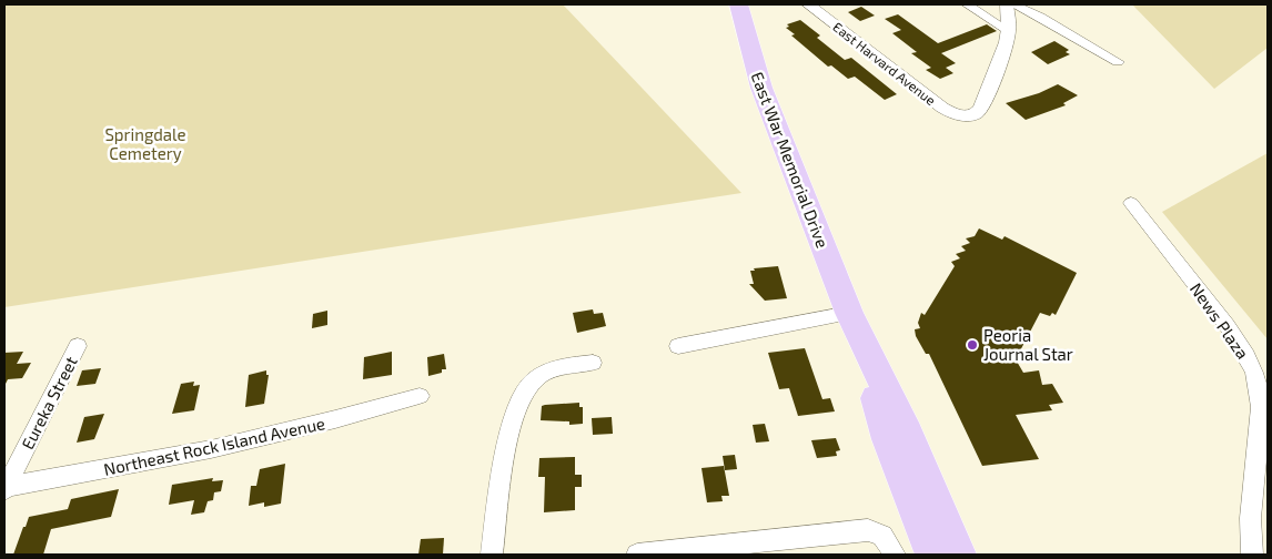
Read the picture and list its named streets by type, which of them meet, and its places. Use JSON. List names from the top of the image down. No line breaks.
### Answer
{"streets":{"highway":["East War Memorial Drive"],"street":["East Harvard Avenue","News Plaza","Eureka Street","Northeast Rock Island Avenue"]},"crossings":[["Eureka Street","Northeast Rock Island Avenue"]],"parks":["Springdale Cemetery"],"places":["Peoria Journal Star"]}
